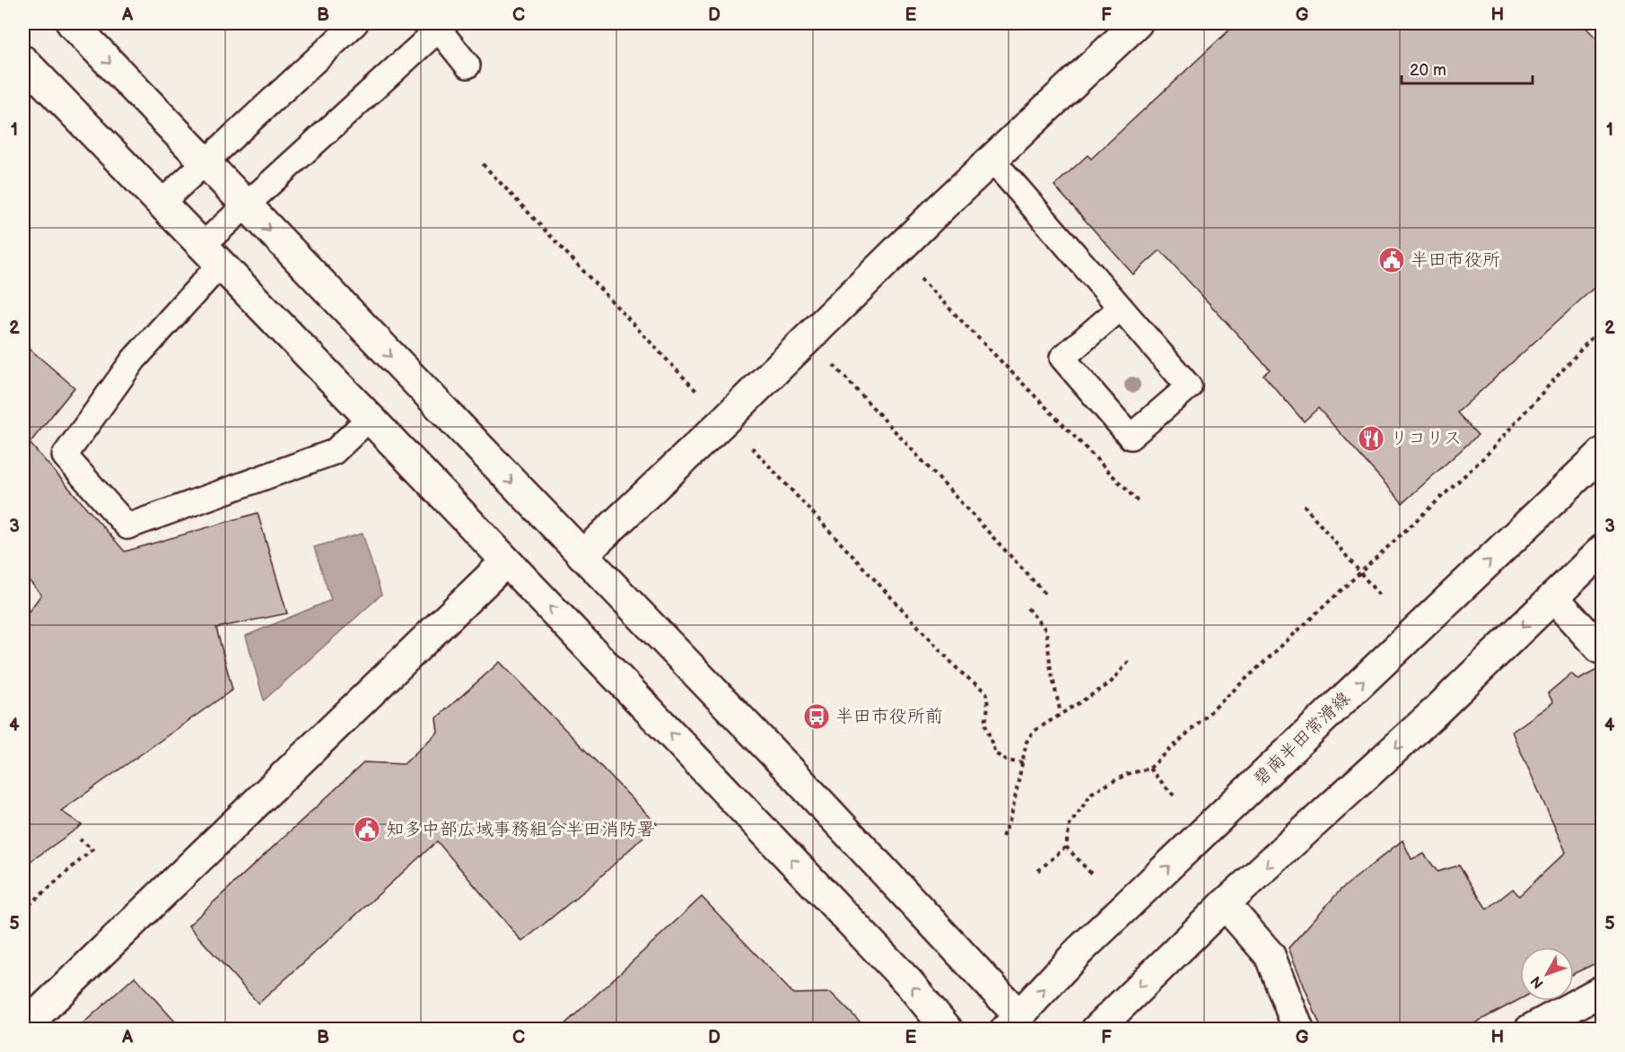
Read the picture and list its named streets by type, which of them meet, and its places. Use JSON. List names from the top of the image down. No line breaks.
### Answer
{"streets":{"street":["碧南半田常滑線"]},"places":{"public building":["半田市役所","知多中部広域事務組合半田消防署"],"restaurant":["リコリス"],"bus stop":["半田市役所前"]},"scale_bar":"20 m","north":"bottom left","grid":{"columns":["A","B","C","D","E","F","G","H"],"rows":["1","2","3","4","5"]}}
